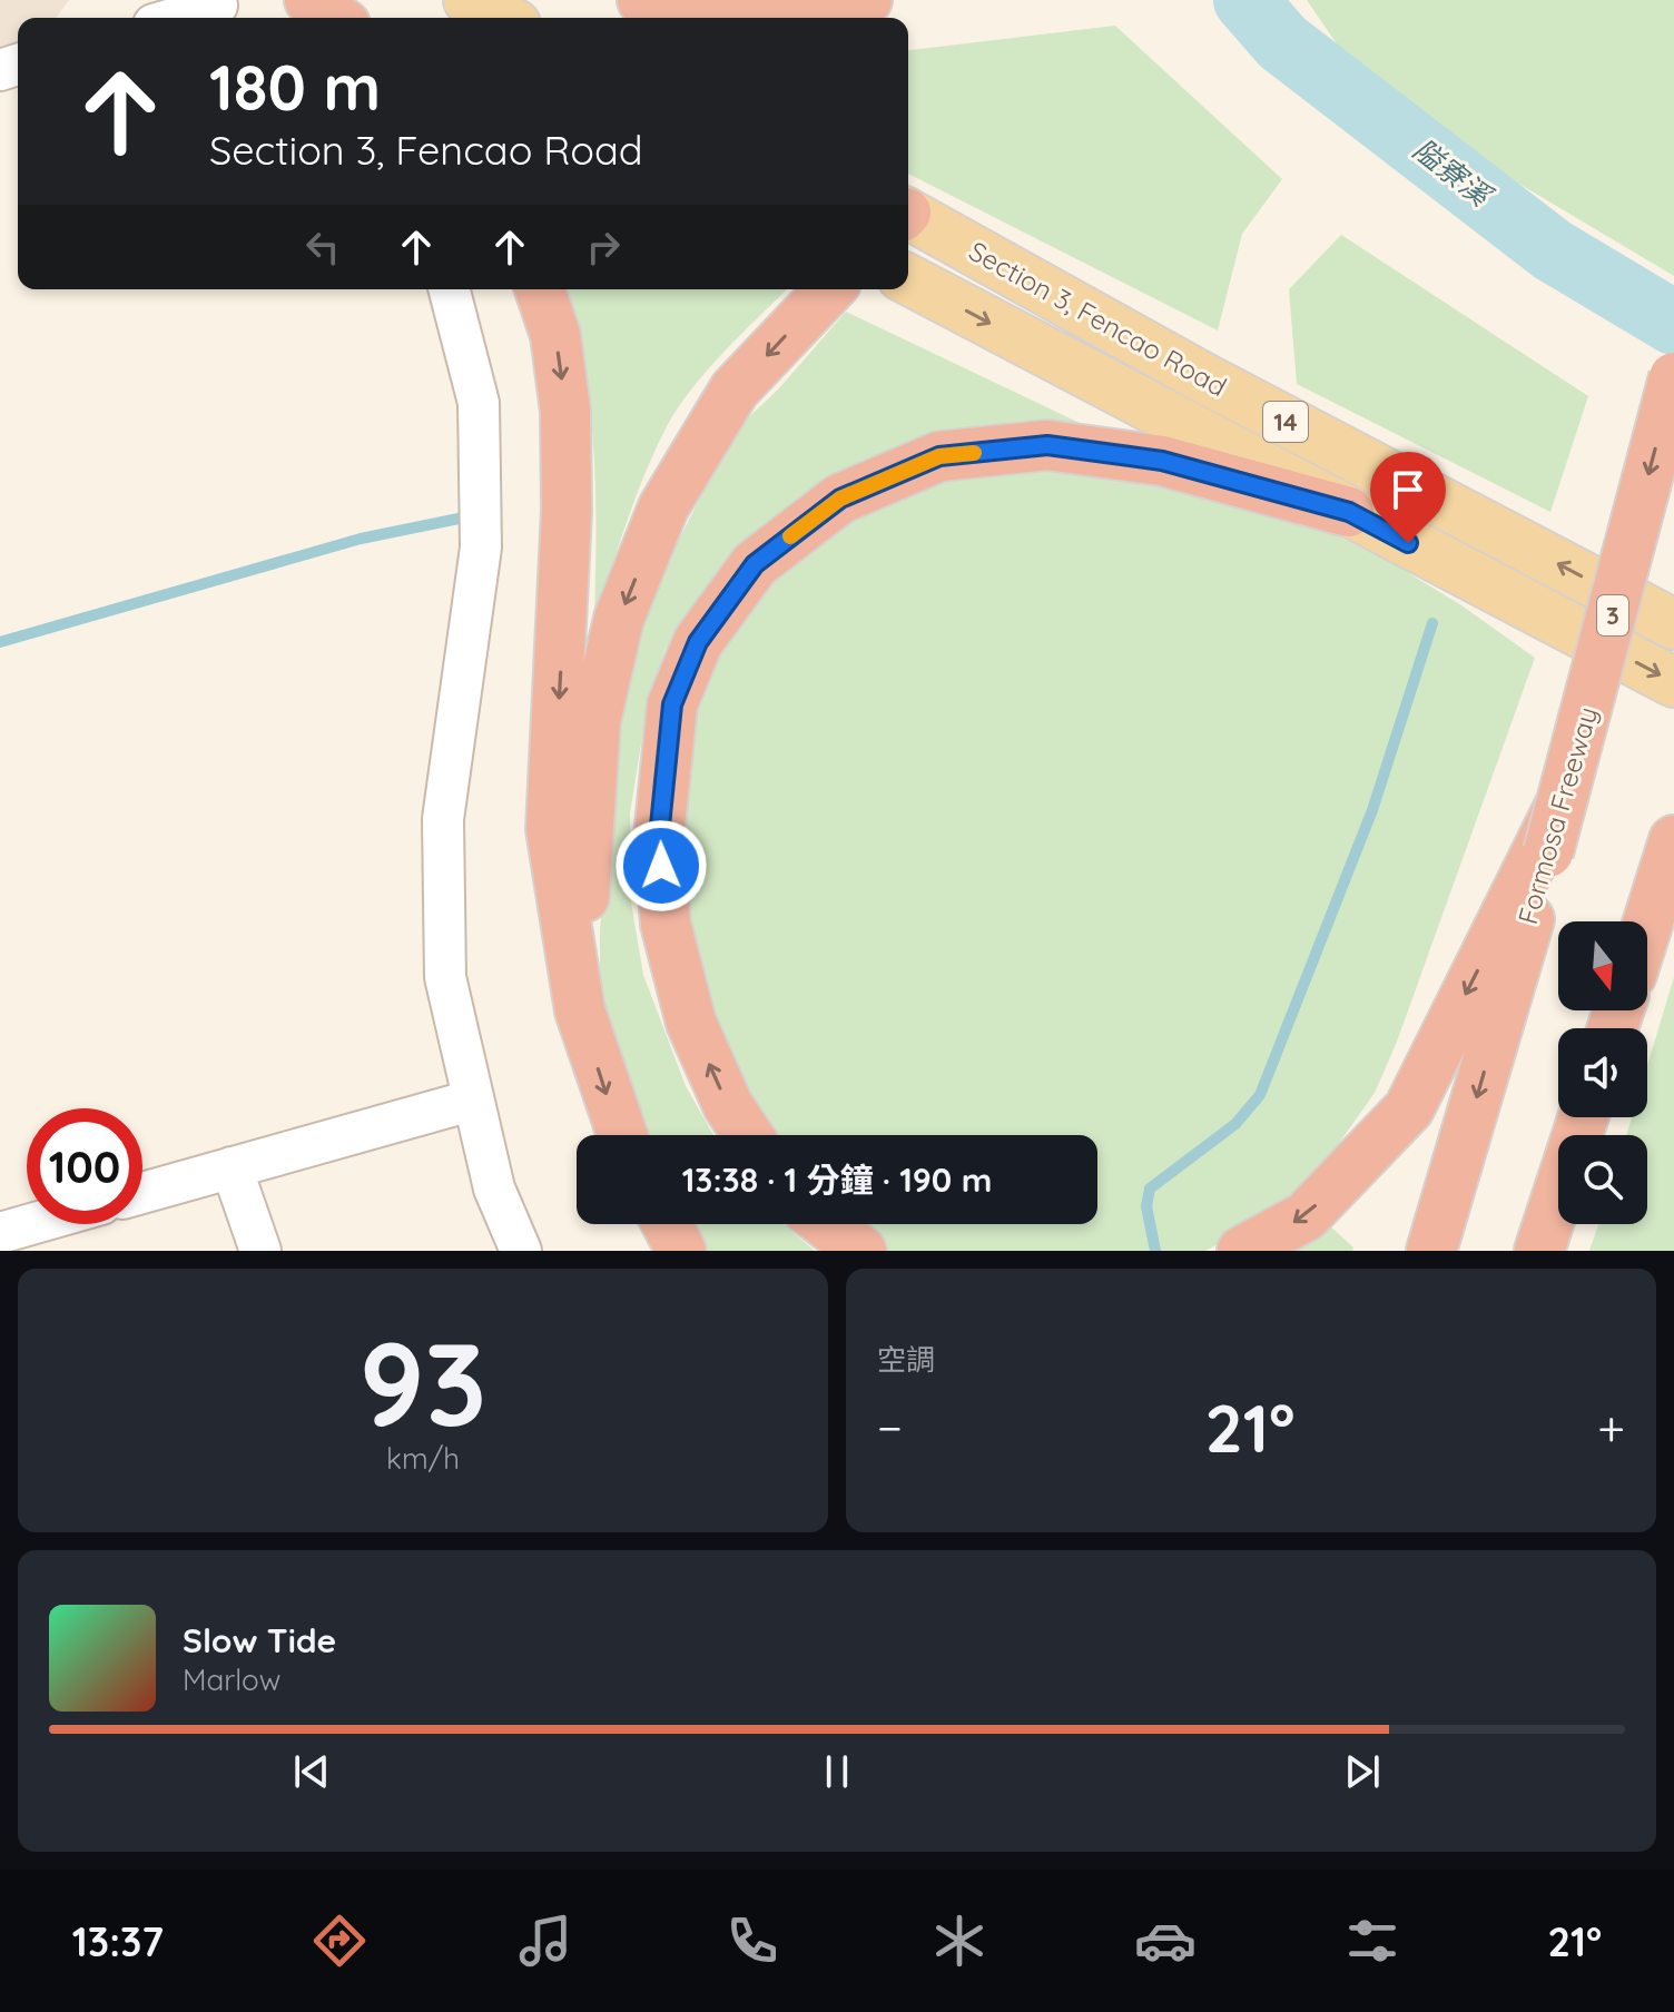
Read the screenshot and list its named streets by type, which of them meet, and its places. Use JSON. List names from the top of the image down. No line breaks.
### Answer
{"streets":{"highway":["3","Formosa Freeway"],"main road":["Section 3, Fencao Road","14"]},"water":["隘寮溪"],"north":"bottom","page":{"turn":["180 m","Section 3, Fencao Road"],"limit":"100","trip":"13:38 · 1 分鐘 · 190 m","tile":[["93","km/h"],"空調"],"heat":["−","21°","+"],"song":["Slow Tide","Marlow"],"tabs":["13:37","21°"]}}
